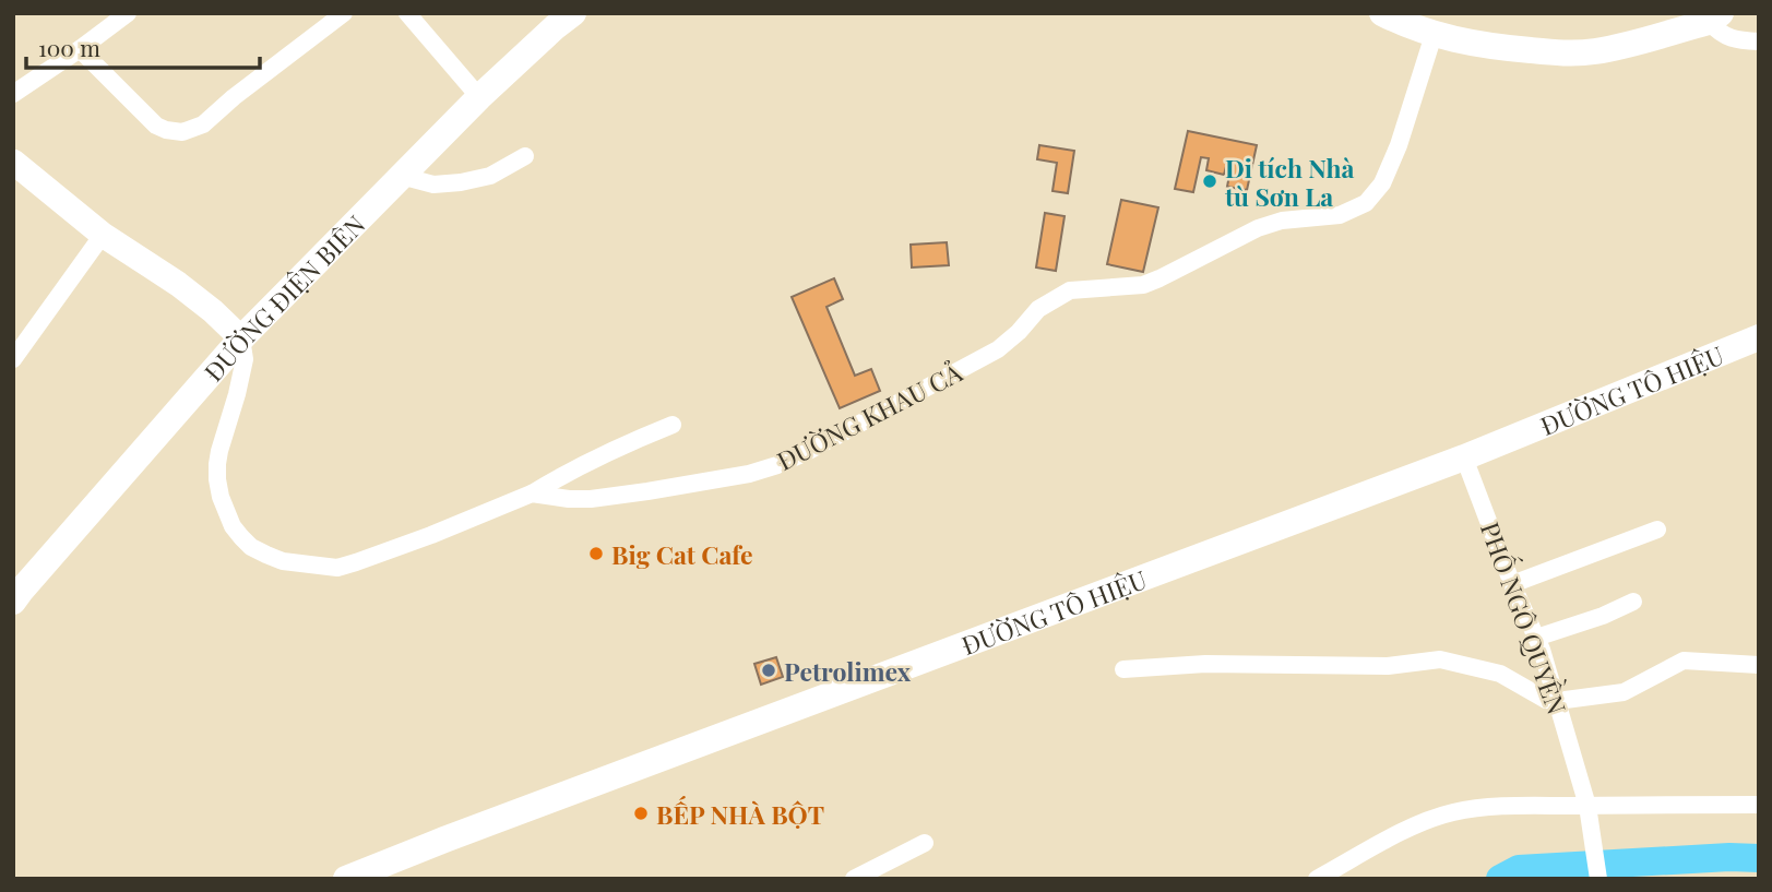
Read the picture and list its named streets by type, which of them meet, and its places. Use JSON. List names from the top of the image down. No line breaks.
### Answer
{"streets":{"main road":["ĐƯỜNG ĐIỆN BIÊN","ĐƯỜNG TÔ HIỆU"],"street":["ĐƯỜNG KHAU CẢ","PHỐ NGÔ QUYỀN"]},"crossings":[["ĐƯỜNG TÔ HIỆU","PHỐ NGÔ QUYỀN"]],"places":["Di tích Nhà tù Sơn La","Big Cat Cafe","Petrolimex","BẾP NHÀ BỘT"],"scale_bar":"100 m"}
